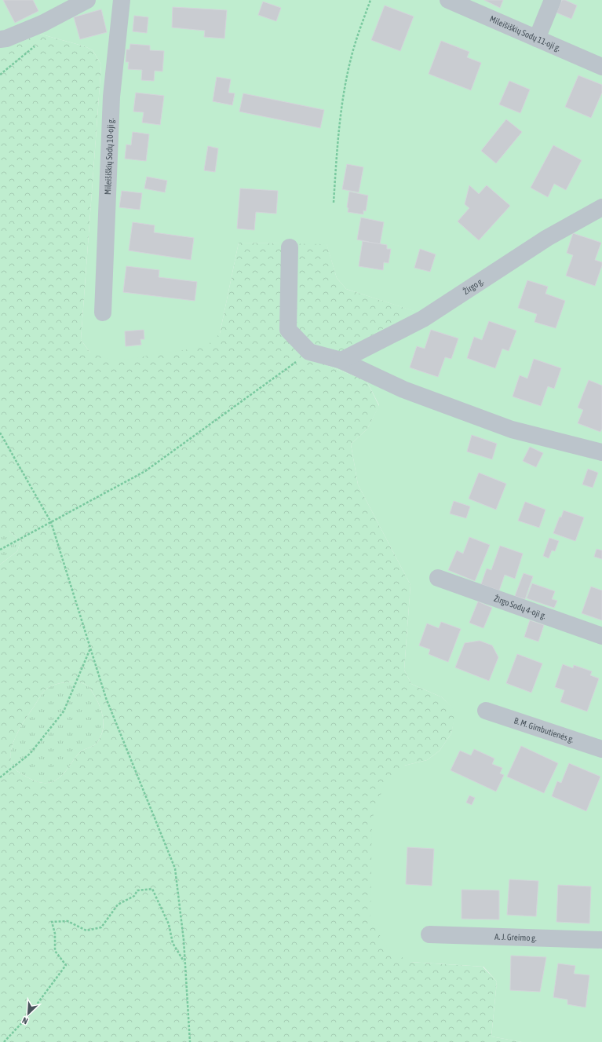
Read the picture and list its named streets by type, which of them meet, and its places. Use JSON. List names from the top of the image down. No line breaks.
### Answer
{"streets":{"street":["Mileišiškių Sodų 11-oji g.","Mileišiškių Sodų 10-oji g.","Žirgo g.","Žirgo Sodų 4-oji g.","B. M. Gimbutienės g.","A. J. Greimo g."]},"north":"bottom left"}
